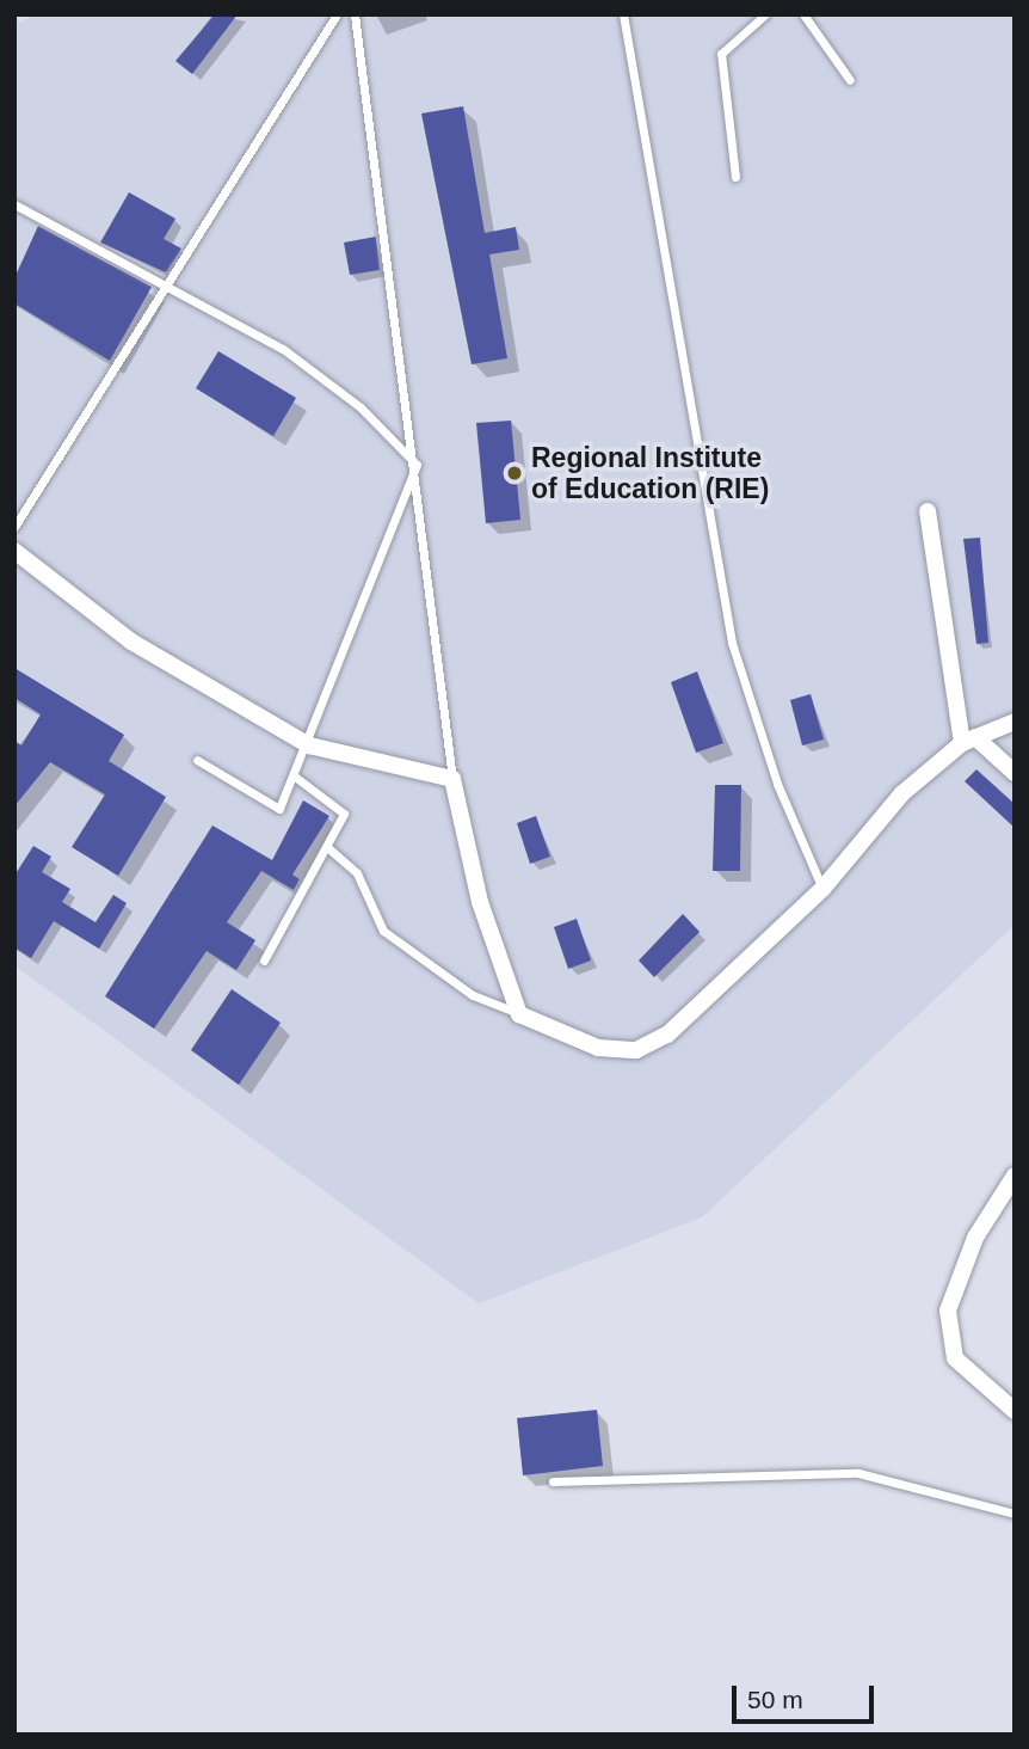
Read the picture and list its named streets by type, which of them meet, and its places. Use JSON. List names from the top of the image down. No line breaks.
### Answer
{"places":["Regional Institute of Education (RIE)"],"scale_bar":"50 m"}
